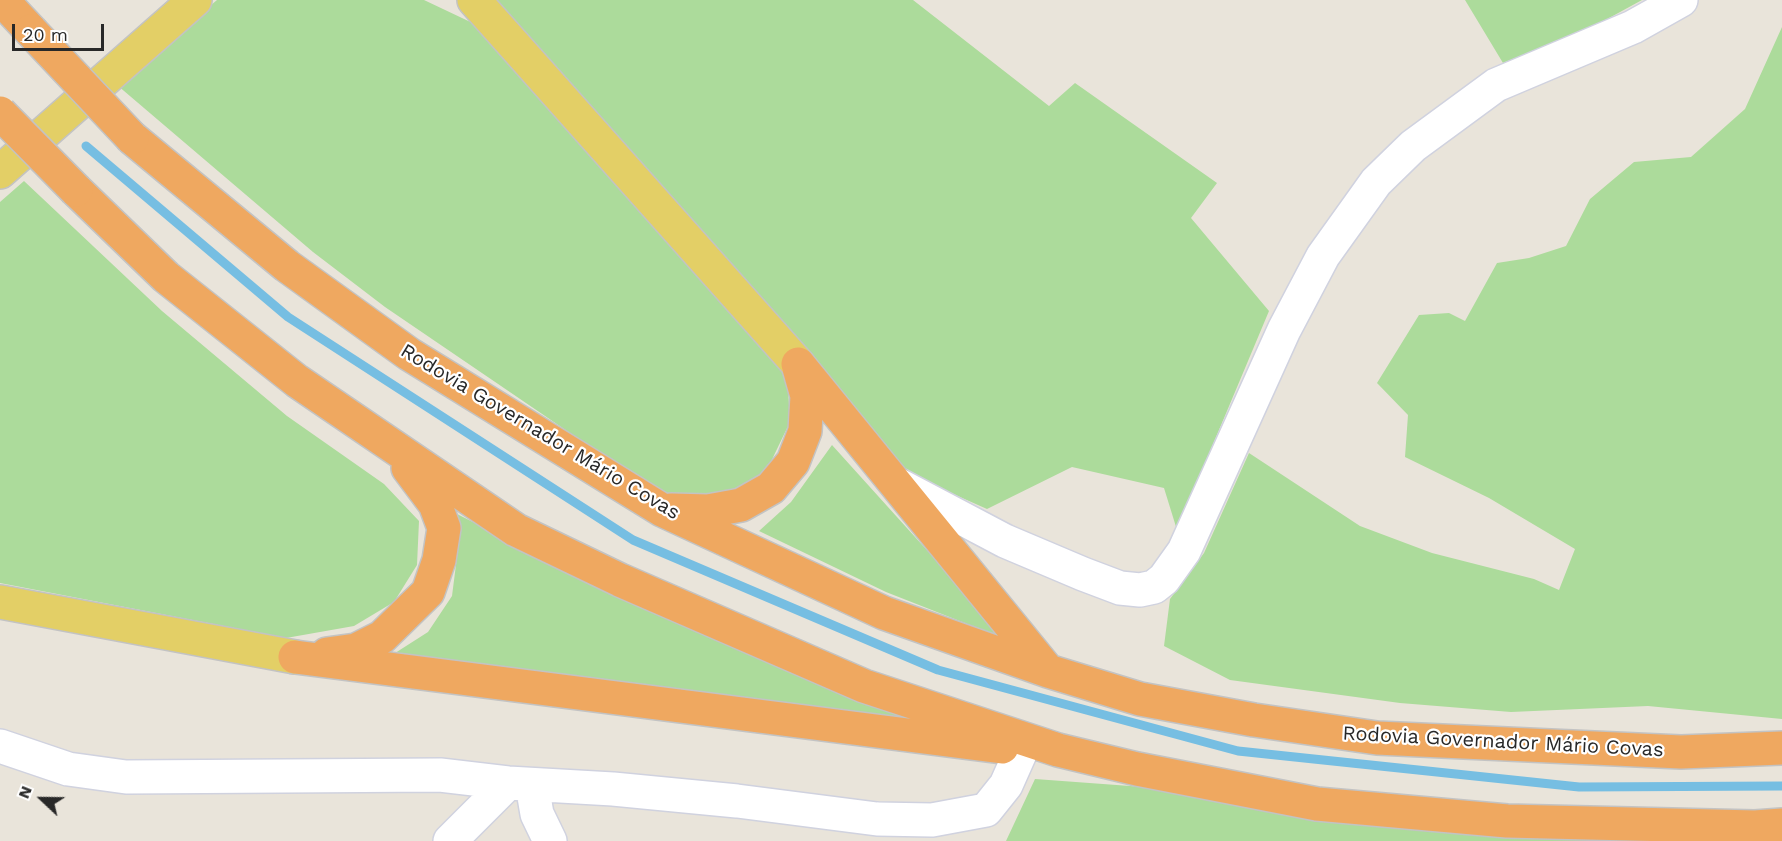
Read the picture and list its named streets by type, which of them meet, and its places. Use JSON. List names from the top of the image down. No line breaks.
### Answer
{"streets":{"highway":["Rodovia Governador Mário Covas"]},"scale_bar":"20 m","north":"left"}
